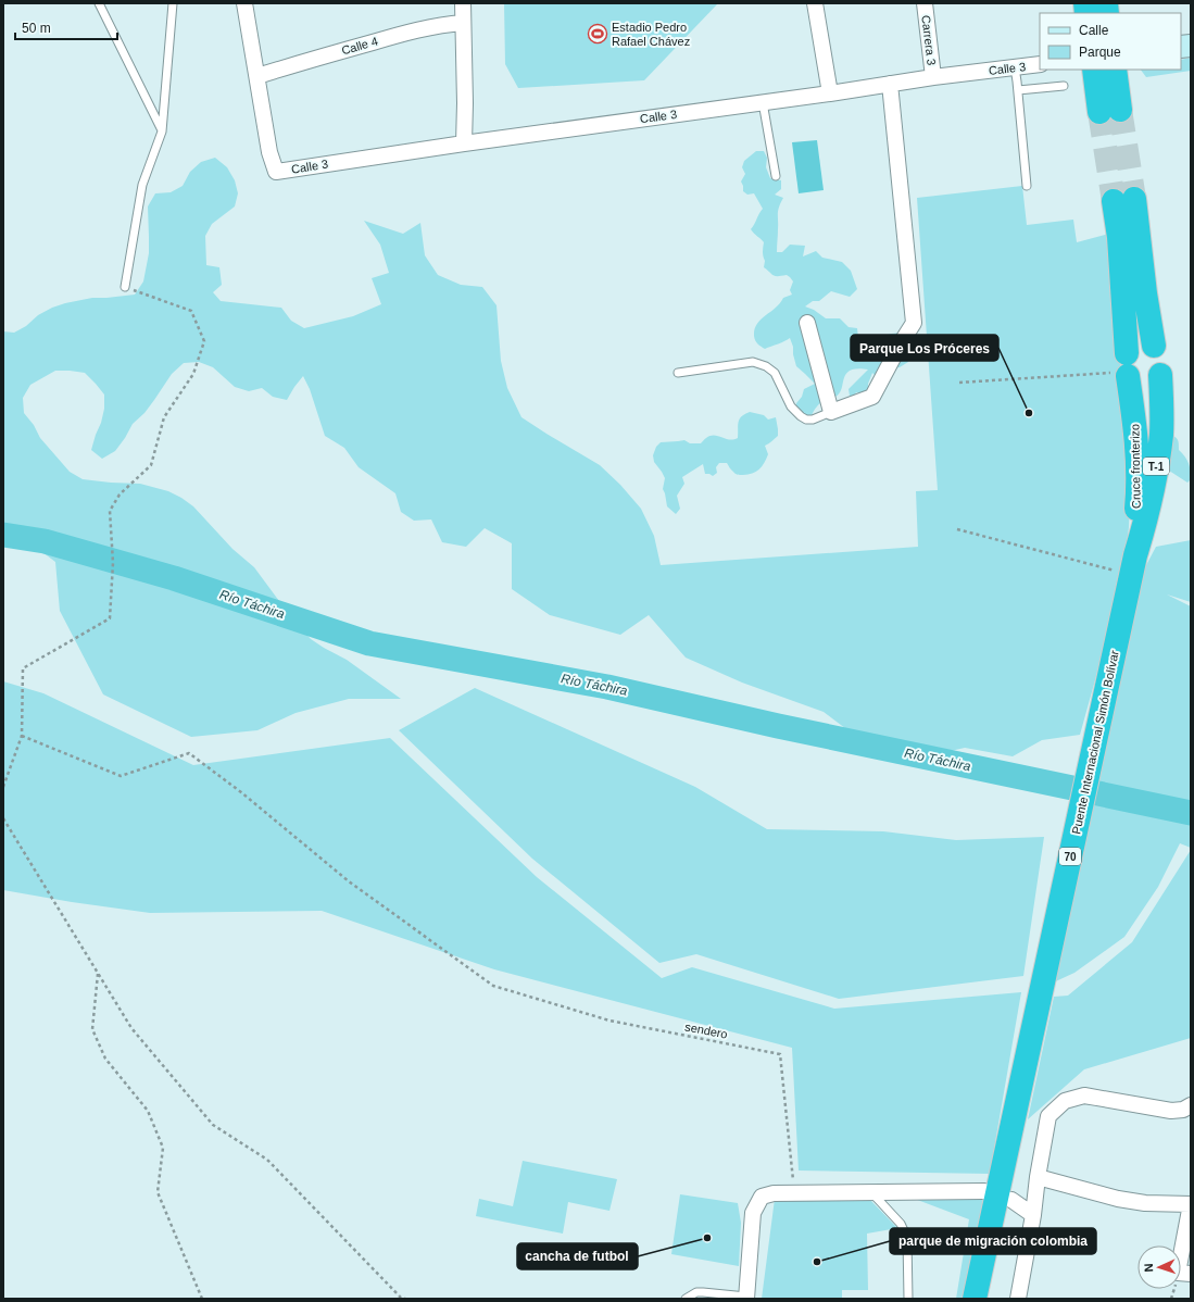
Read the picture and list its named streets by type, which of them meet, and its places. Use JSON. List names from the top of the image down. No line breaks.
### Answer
{"streets":{"highway":["Cruce fronterizo","T-1","Puente Internacional Simón Bolívar","70"],"street":["Carrera 3","Calle 4","Calle 3"],"path":["sendero"]},"crossings":[["Carrera 3","Calle 3"],["Calle 4","Calle 3"],["Cruce fronterizo","Puente Internacional Simón Bolívar"]],"water":["Río Táchira"],"places":{"sports":["Estadio Pedro Rafael Chávez"],"other":["Parque Los Próceres","cancha de futbol","parque de migración colombia"]},"legend":["Calle","Parque"],"scale_bar":"50 m","north":"left"}
